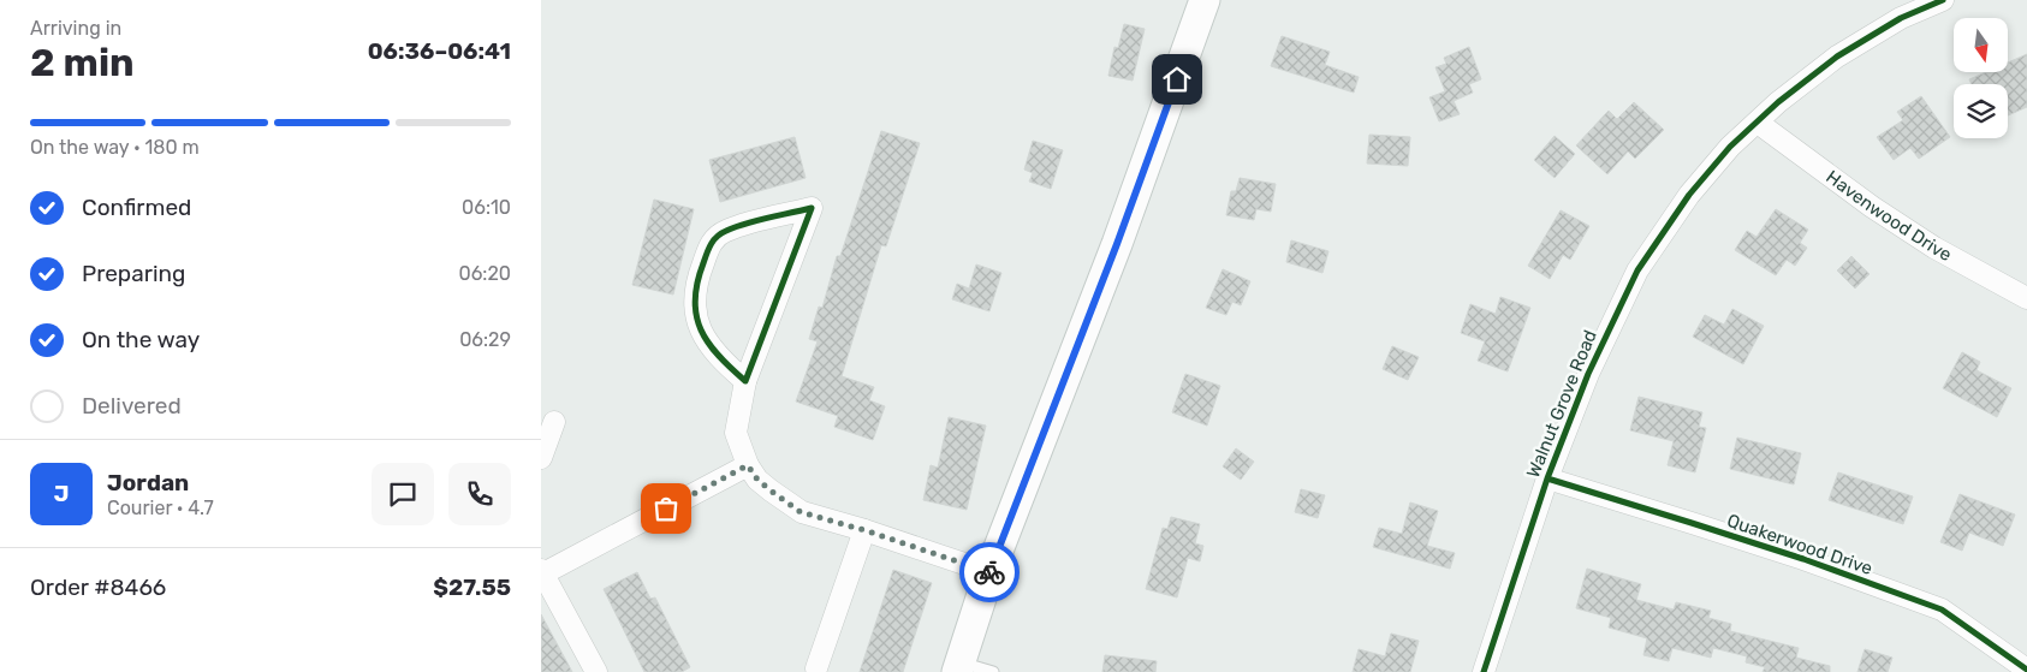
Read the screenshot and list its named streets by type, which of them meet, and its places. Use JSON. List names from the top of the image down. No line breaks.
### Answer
{"streets":{"street":["Havenwood Drive","Walnut Grove Road","Quakerwood Drive"]},"crossings":[["Havenwood Drive","Walnut Grove Road"],["Walnut Grove Road","Quakerwood Drive"]],"north":"bottom","page":{"heading":["2 min","Arriving in","06:36–06:41"],"panel":["Jordan","Courier · 4.7","Order #8466","$27.55"],"bar":"On the way · 180 m","list":[["Confirmed","06:10"],["Preparing","06:20"],["On the way","06:29"],"Delivered"],"round":"J"}}
